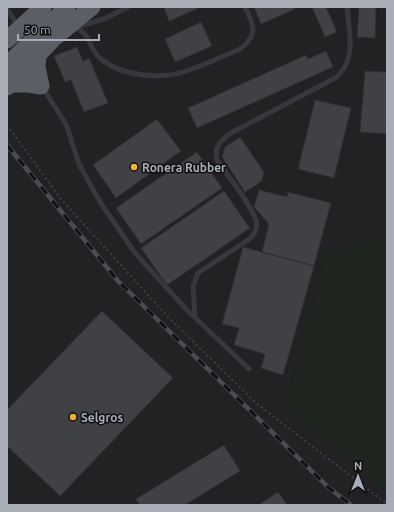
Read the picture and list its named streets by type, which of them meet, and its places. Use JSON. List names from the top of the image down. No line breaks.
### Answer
{"places":["Ronera Rubber","Selgros"],"scale_bar":"50 m","north":"top"}
